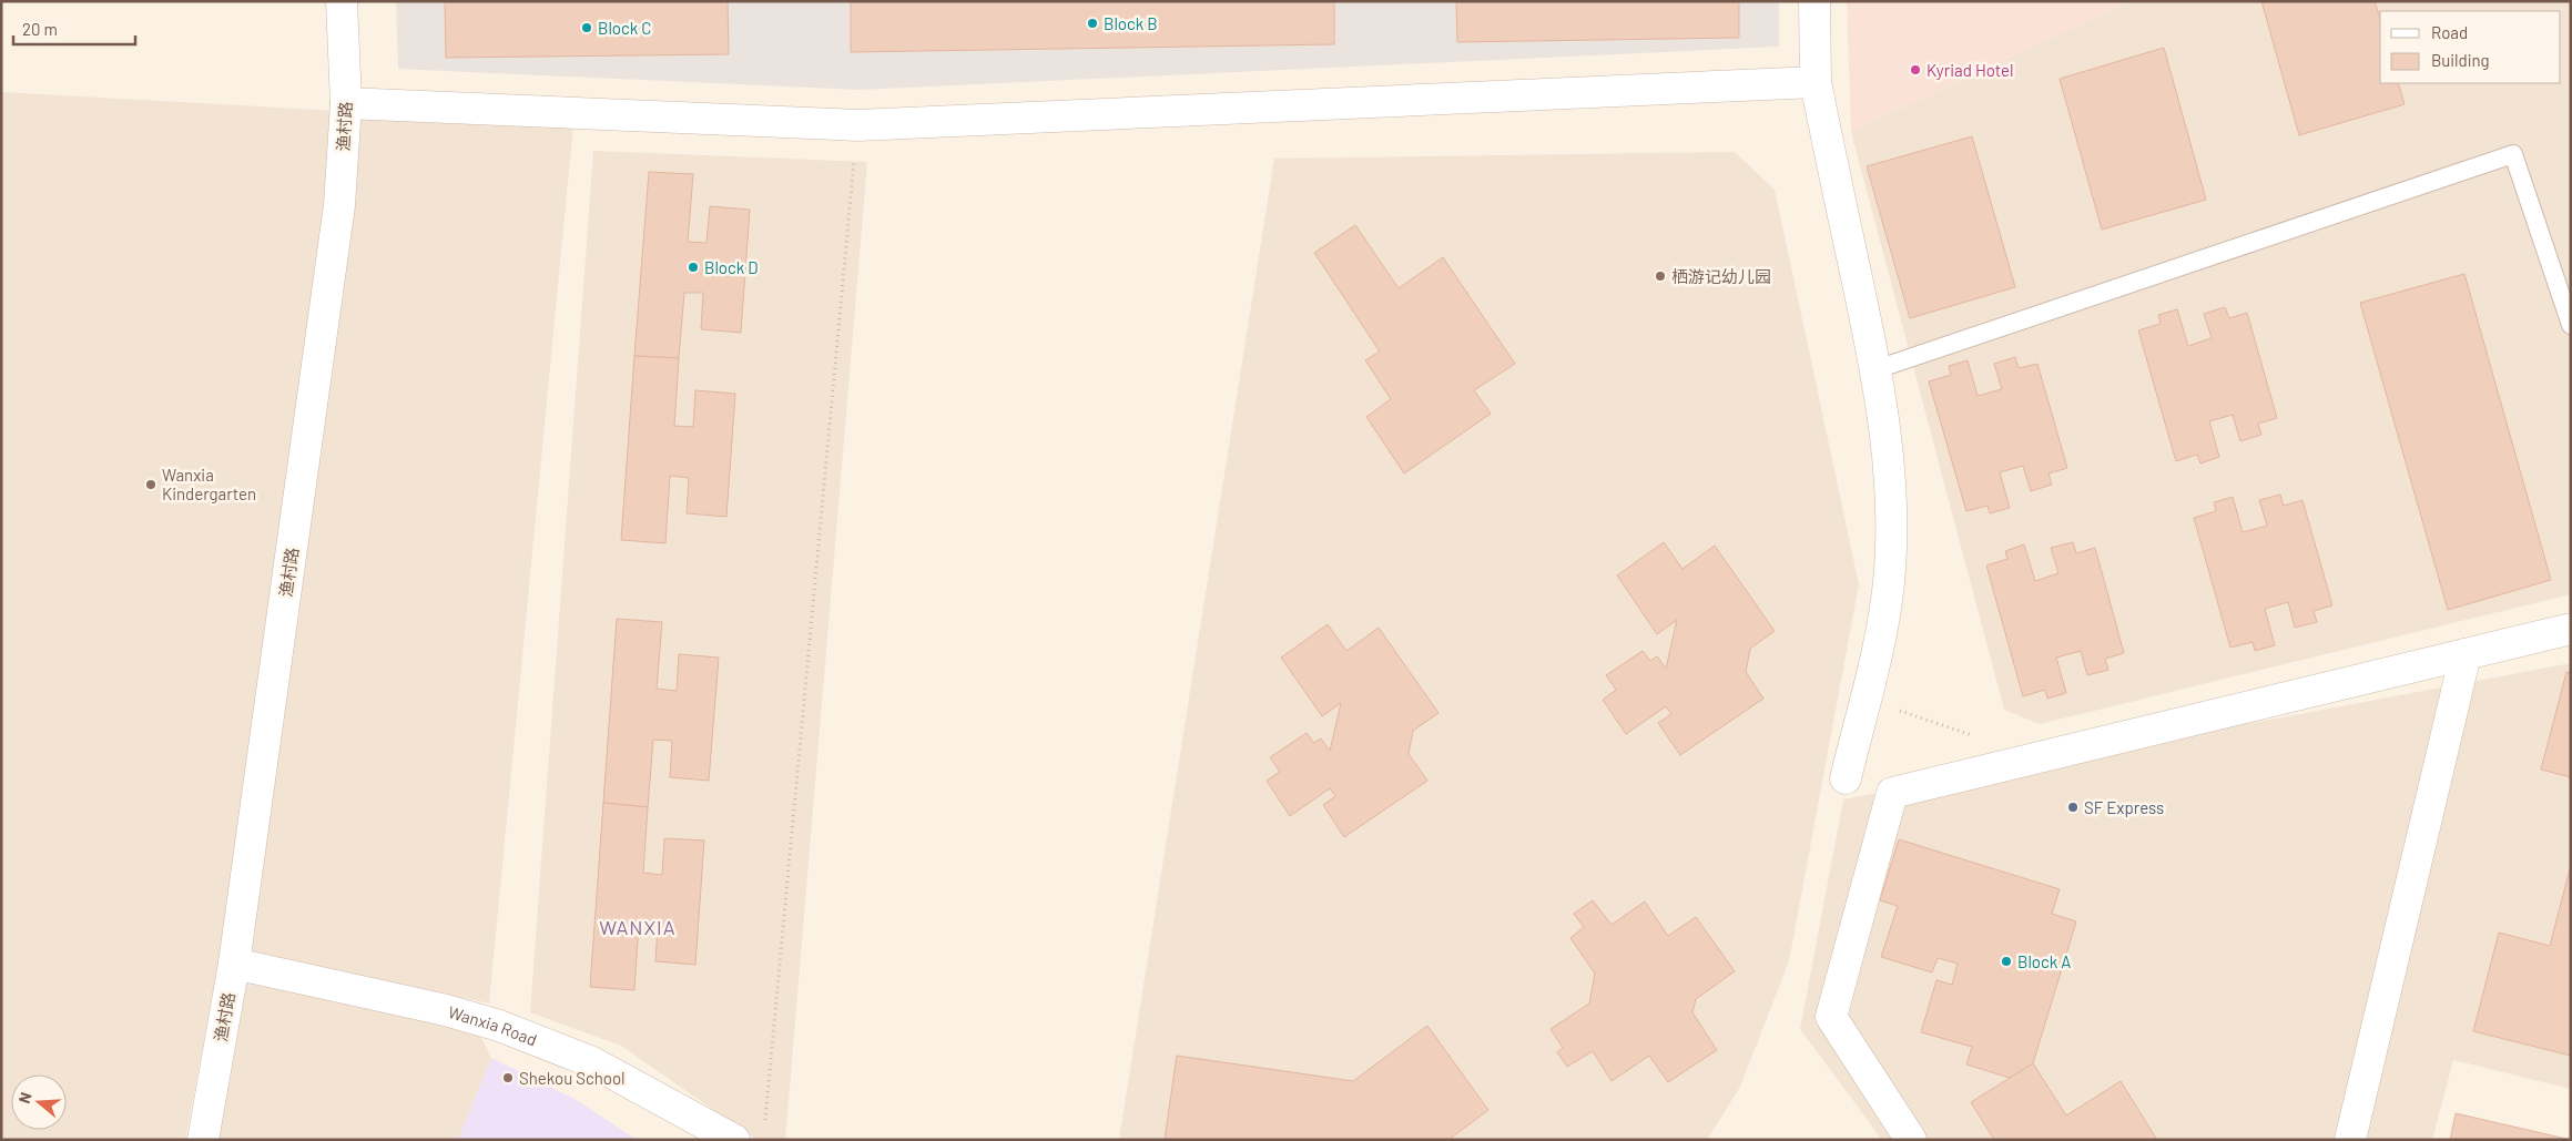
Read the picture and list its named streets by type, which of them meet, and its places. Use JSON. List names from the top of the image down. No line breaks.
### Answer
{"streets":{"street":["渔村路","Wanxia Road"]},"crossings":[["渔村路","Wanxia Road"]],"districts":["WANXIA"],"places":["Block B","Block C","Kyriad Hotel","Block D","栖游记幼儿园","Wanxia Kindergarten","SF Express","Block A","Shekou School"],"legend":["Road","Building"],"scale_bar":"20 m","north":"left"}
